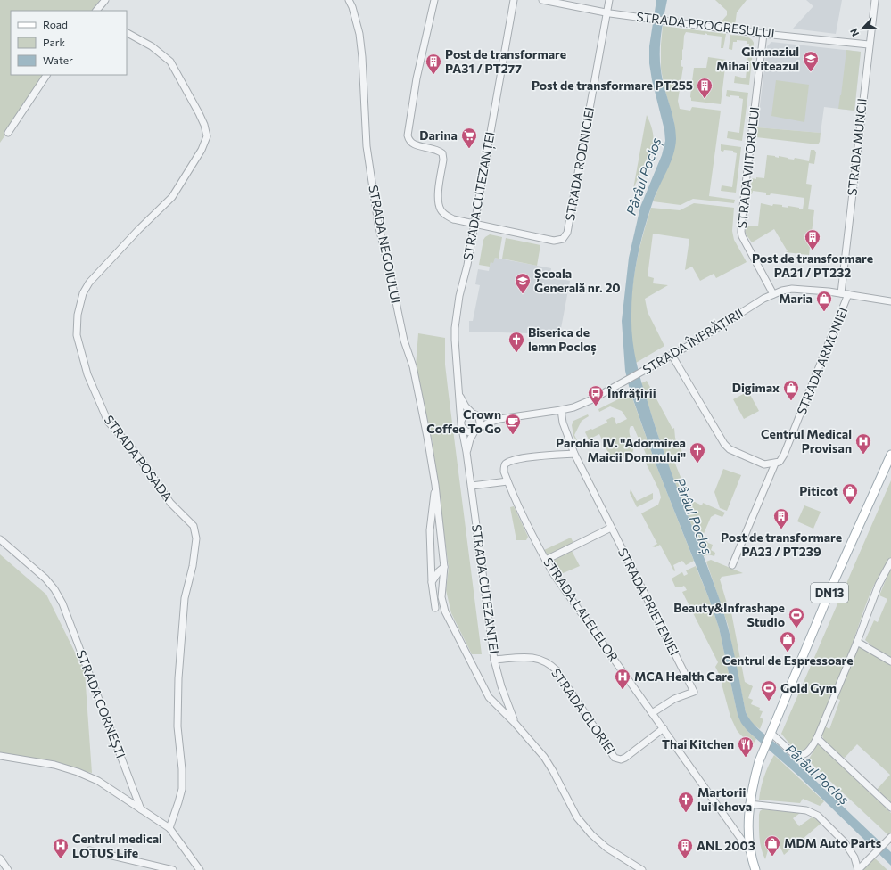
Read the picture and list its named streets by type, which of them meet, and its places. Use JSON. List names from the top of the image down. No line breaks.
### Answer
{"streets":{"main road":["DN13"],"street":["STRADA PROGRESULUI","STRADA MUNCII","STRADA RODNICIEI","STRADA VIITORULUI","STRADA CUTEZANȚEI","STRADA NEGOIULUI","STRADA ÎNFRĂȚIRII","STRADA ARMONIEI","STRADA POSADA","STRADA PRIETENIEI","STRADA LALELELOR","STRADA CORNEȘTI","STRADA GLORIEI"]},"crossings":[["STRADA PROGRESULUI","STRADA MUNCII"],["STRADA PROGRESULUI","STRADA RODNICIEI"],["STRADA PROGRESULUI","STRADA VIITORULUI"],["STRADA MUNCII","STRADA ÎNFRĂȚIRII"],["STRADA RODNICIEI","STRADA CUTEZANȚEI"],["STRADA VIITORULUI","STRADA ÎNFRĂȚIRII"],["STRADA CUTEZANȚEI","STRADA NEGOIULUI"],["STRADA CUTEZANȚEI","STRADA ÎNFRĂȚIRII"],["STRADA CUTEZANȚEI","STRADA GLORIEI"],["STRADA ÎNFRĂȚIRII","STRADA ARMONIEI"],["STRADA ÎNFRĂȚIRII","STRADA PRIETENIEI"],["DN13","STRADA LALELELOR"],["STRADA PRIETENIEI","STRADA LALELELOR"],["STRADA LALELELOR","STRADA GLORIEI"]],"water":["Pârâul Pocloș"],"places":{"school or university":["Gimnaziul Mihai Viteazul","Școala Generală nr. 20"],"building":["Post de transformare PA31 / PT277","Post de transformare PT255","Post de transformare PA21 / PT232","Post de transformare PA23 / PT239","ANL 2003"],"supermarket":["Darina"],"shop":["Maria","Digimax","Piticot","Centrul de Espressoare","MDM Auto Parts"],"church":["Biserica de lemn Pocloș","Parohia IV. \"Adormirea Maicii Domnului\"","Martorii lui Iehova"],"bus stop":["Înfrățirii"],"cafe":["Crown Coffee To Go"],"hospital":["Centrul Medical Provisan","MCA Health Care","Centrul medical LOTUS Life"],"sports":["Beauty&Infrashape Studio","Gold Gym"],"restaurant":["Thai Kitchen"]},"legend":["Road","Park","Water"],"north":"bottom left"}
